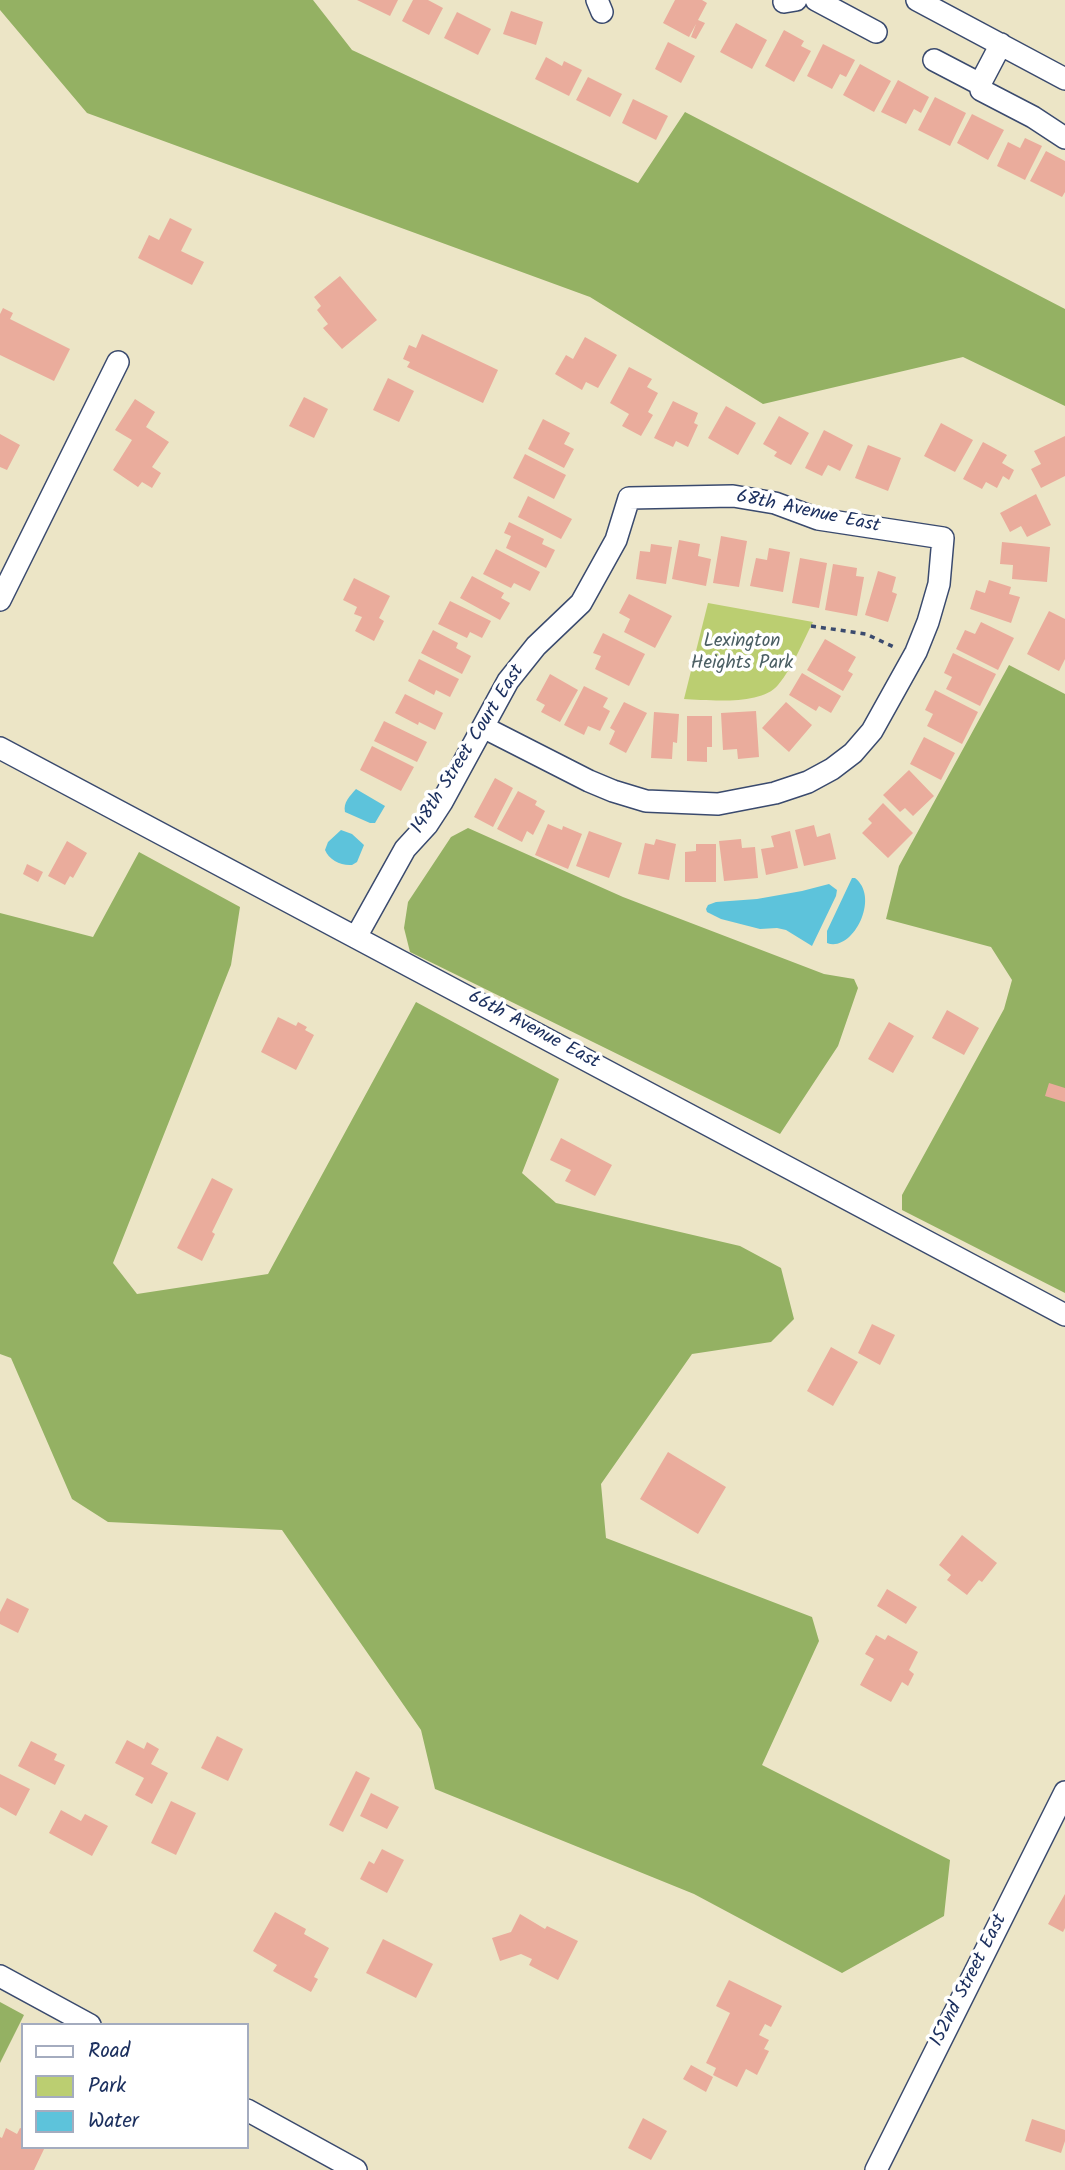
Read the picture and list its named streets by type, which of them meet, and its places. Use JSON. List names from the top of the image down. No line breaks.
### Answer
{"streets":{"street":["68th Avenue East","148th Street Court East","66th Avenue East","152nd Street East"]},"crossings":[["68th Avenue East","148th Street Court East"],["148th Street Court East","66th Avenue East"]],"parks":["Lexington Heights Park"],"legend":["Road","Park","Water"]}
